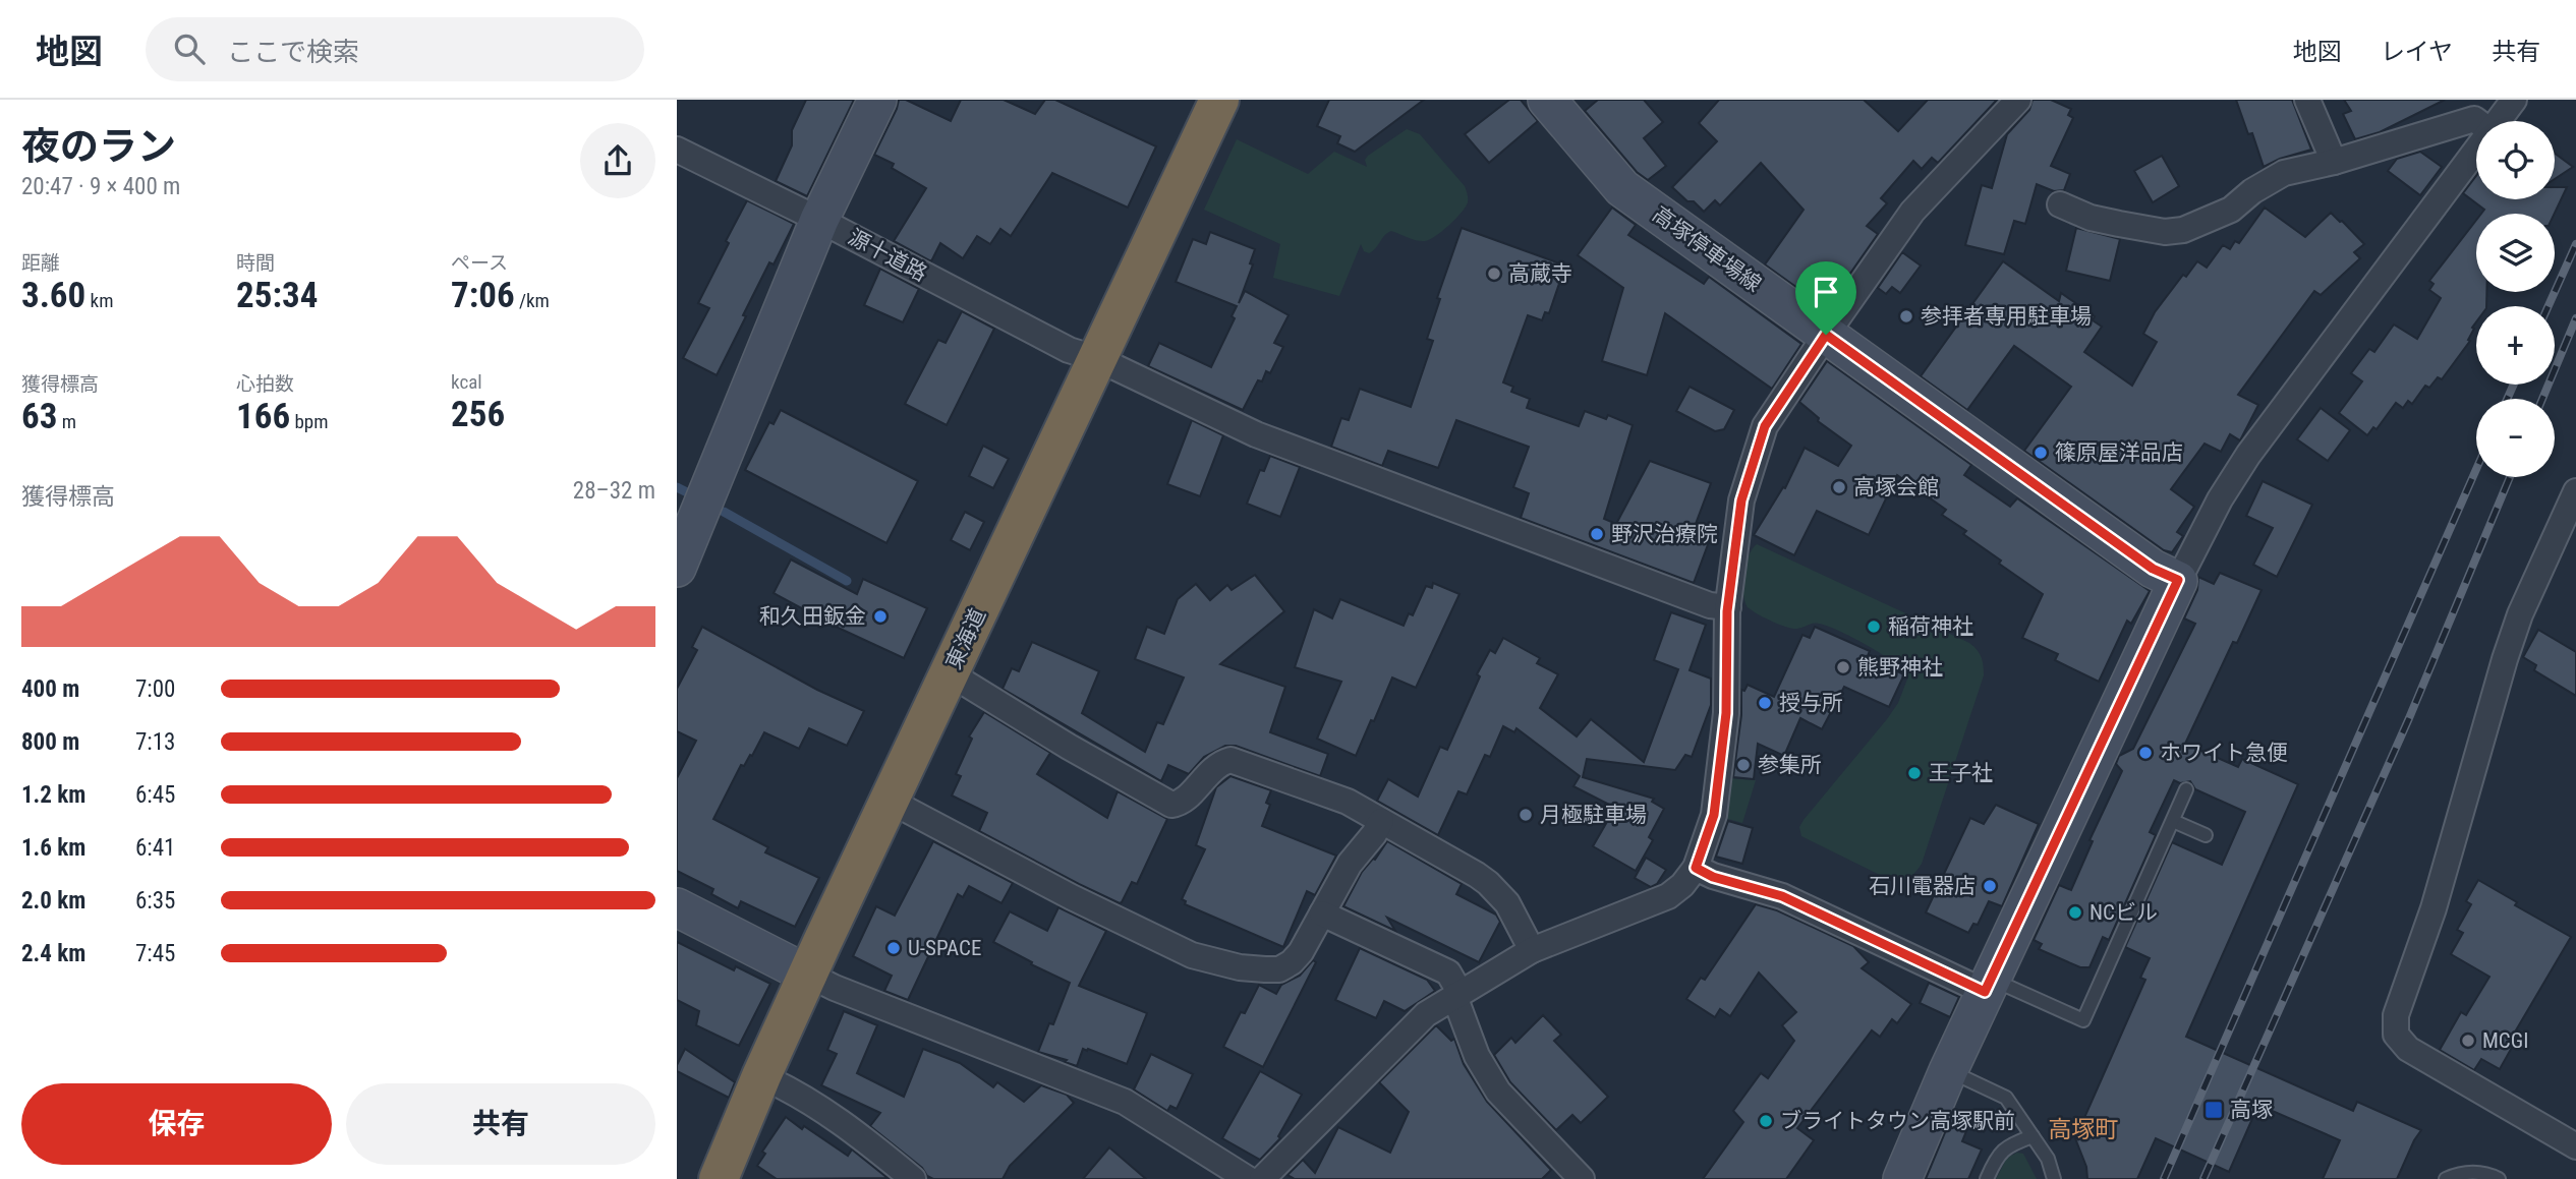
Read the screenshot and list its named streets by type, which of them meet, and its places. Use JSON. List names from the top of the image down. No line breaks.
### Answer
{"streets":{"highway":["東海道"],"main road":["高塚停車場線"],"street":["源十道路"]},"crossings":[["源十道路","東海道"]],"districts":["高塚町"],"places":{"other":["高蔵寺","参拝者専用駐車場","篠原屋洋品店","高塚会館","野沢治療院","和久田鈑金","稲荷神社","熊野神社","授与所","ホワイト急便","参集所","王子社","月極駐車場","石川電器店","NCビル","U-SPACE","MCGI","ブライトタウン高塚駅前"],"transit":["高塚"]},"page":{"header":"地図","search":"ここで検索","nav":["地図","レイヤ","共有"],"heading":["夜のラン","20:47 · 9 × 400 m"],"map_buttons":["+","−"],"stats":[["距離","3.60 km"],["時間","25:34"],["ペース","7:06 /km"],["獲得標高","63 m"],["心拍数","166 bpm"],["kcal","256"]],"chart":["獲得標高","28–32 m"],"list":[{"name":"400 m","note":"7:00"},{"name":"800 m","note":"7:13"},{"name":"1.2 km","note":"6:45"},{"name":"1.6 km","note":"6:41"},{"name":"2.0 km","note":"6:35"},{"name":"2.4 km","note":"7:45"}],"buttons":["保存","共有"]}}
